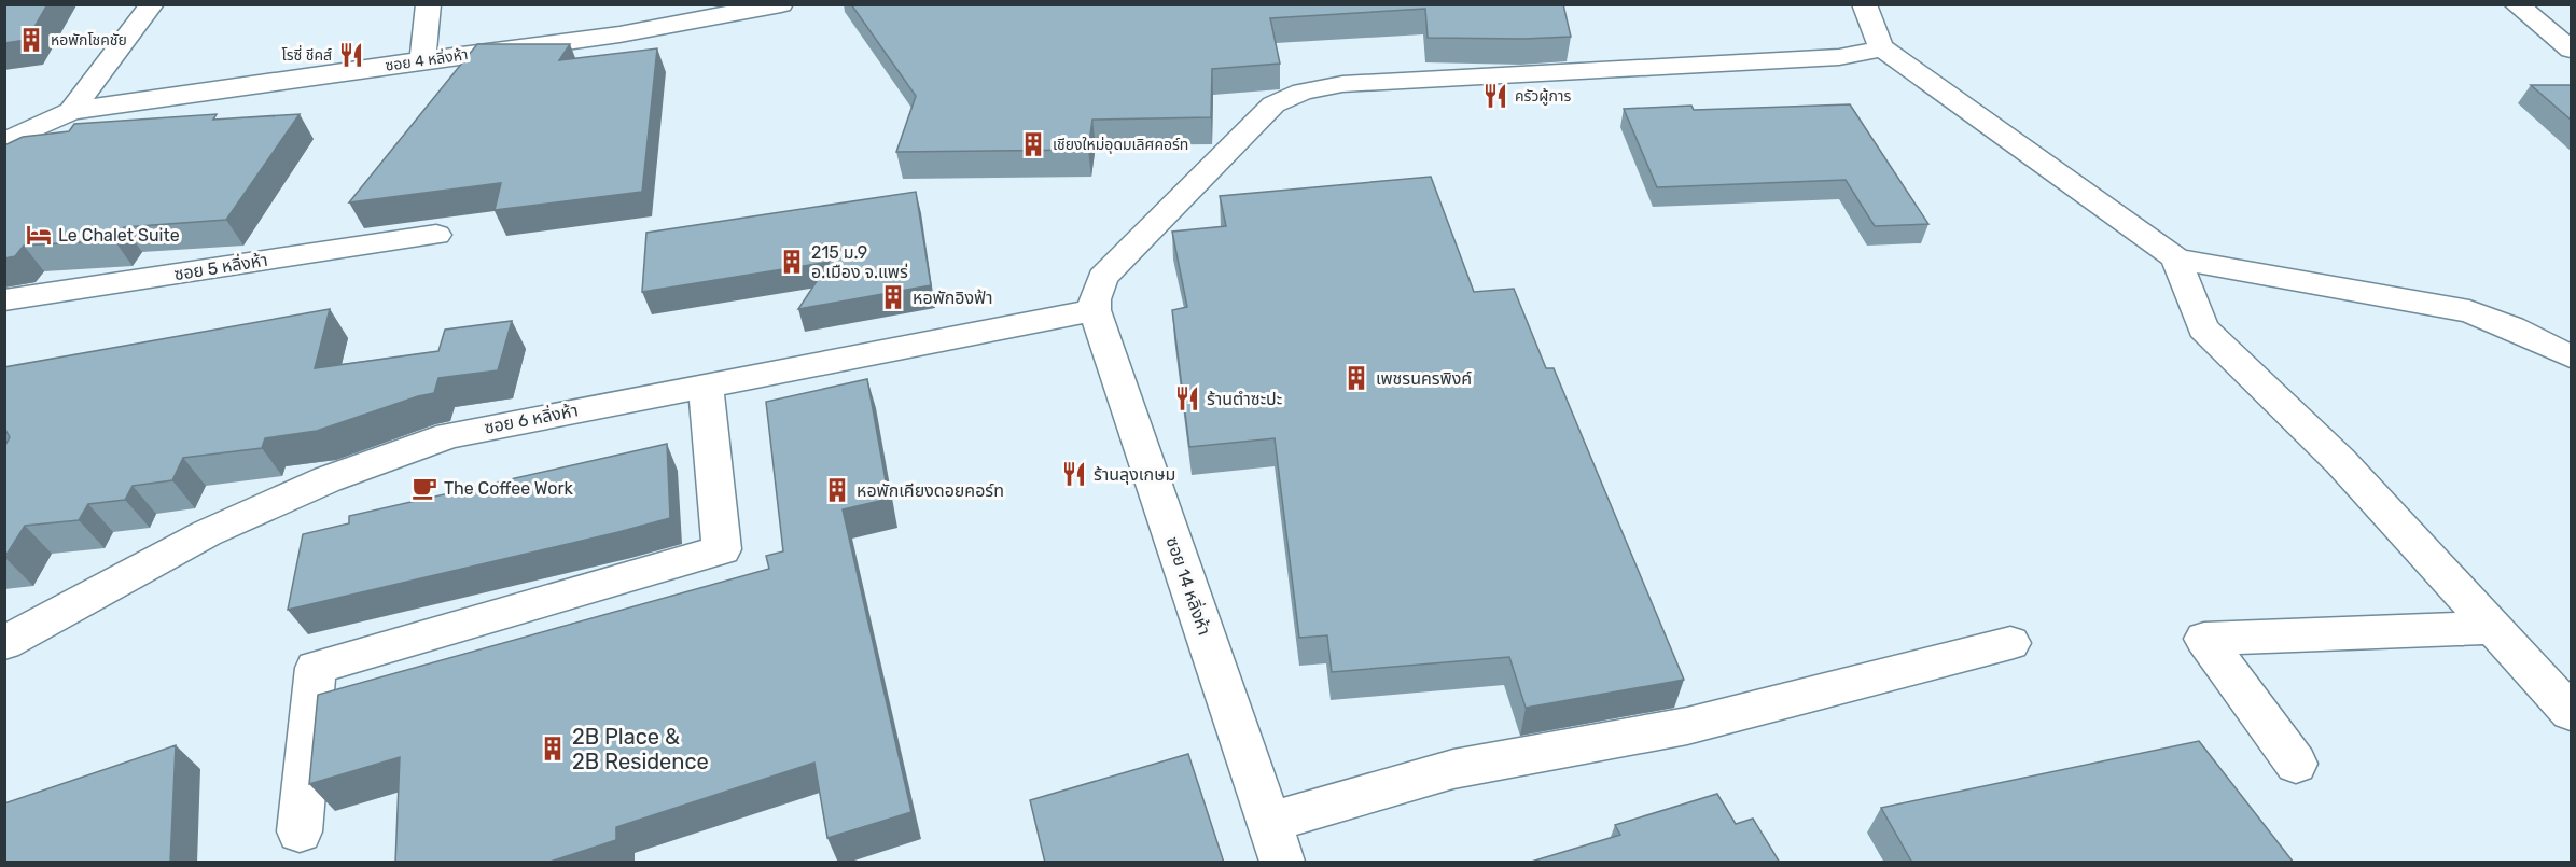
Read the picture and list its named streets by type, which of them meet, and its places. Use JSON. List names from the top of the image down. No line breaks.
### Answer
{"streets":{"street":["ซอย 4 หลิ่งห้า","ซอย 5 หลิ่งห้า","ซอย 6 หลิ่งห้า","ซอย 14 หลิ่งห้า"]},"crossings":[["ซอย 6 หลิ่งห้า","ซอย 14 หลิ่งห้า"]],"places":{"building":["หอพักโชคชัย","เชียงใหม่อุดมเลิศคอร์ท","215 ม.9 อ.เมือง จ.แพร่","หอพักอิงฟ้า","เพชรนครพิงค์","หอพักเคียงดอยคอร์ท","2B Place & 2B Residence"],"restaurant":["โรซี่ ชีคส์","ครัวผู้การ","ร้านตำซะปะ","ร้านลุงเกษม"],"hotel":["Le Chalet Suite"],"cafe":["The Coffee Work"]}}
